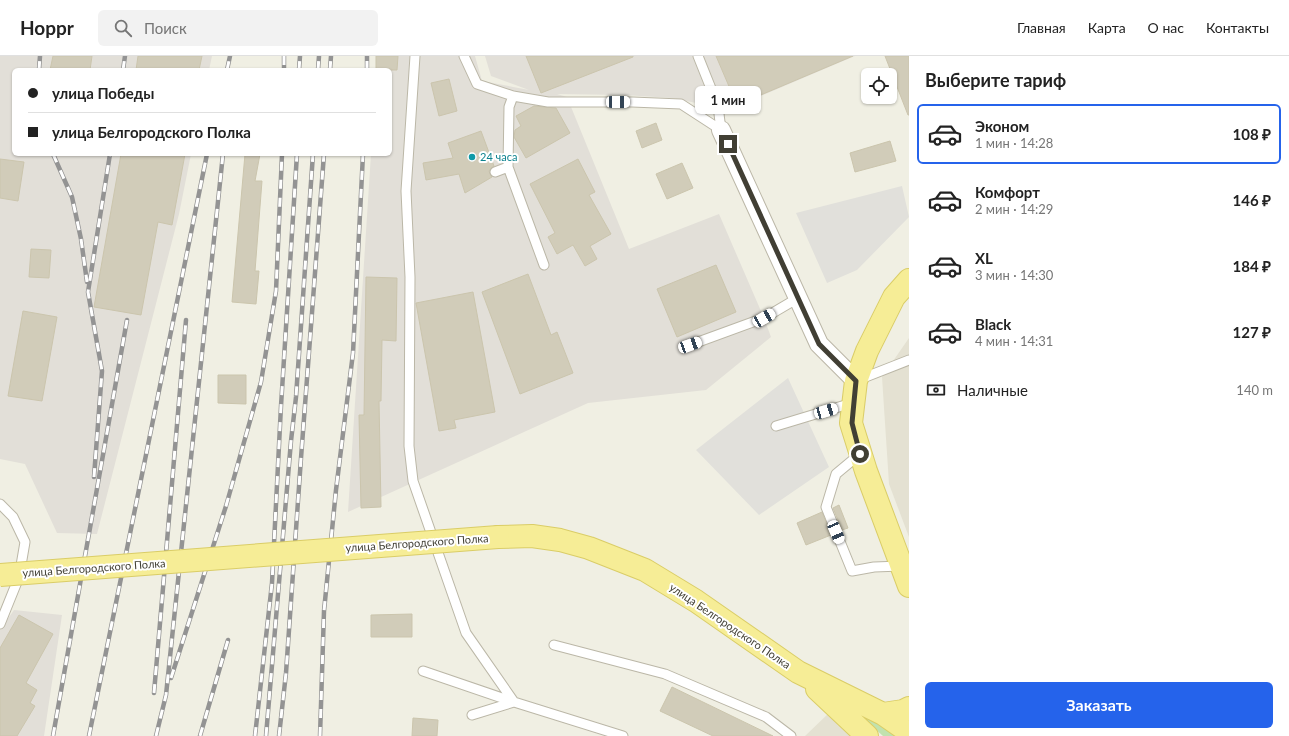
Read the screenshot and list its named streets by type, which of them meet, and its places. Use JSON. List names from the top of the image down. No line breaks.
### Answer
{"streets":{"main road":["улица Белгородского Полка"]},"places":["24 часа"],"page":{"header":"Hoppr","search":"Поиск","nav":["Главная","Карта","О нас","Контакты"],"heading":"Выберите тариф","banner":["улица Победы","улица Белгородского Полка"],"bubble":"1 мин","list":[{"name":"Эконом","note":"1 мин · 14:28","value":"108 ₽"},{"name":"Комфорт","note":"2 мин · 14:29","value":"146 ₽"},{"name":"XL","note":"3 мин · 14:30","value":"184 ₽"},{"name":"Black","note":"4 мин · 14:31","value":"127 ₽"}],"pay":["Наличные","140 m"],"buttons":"Заказать"}}
